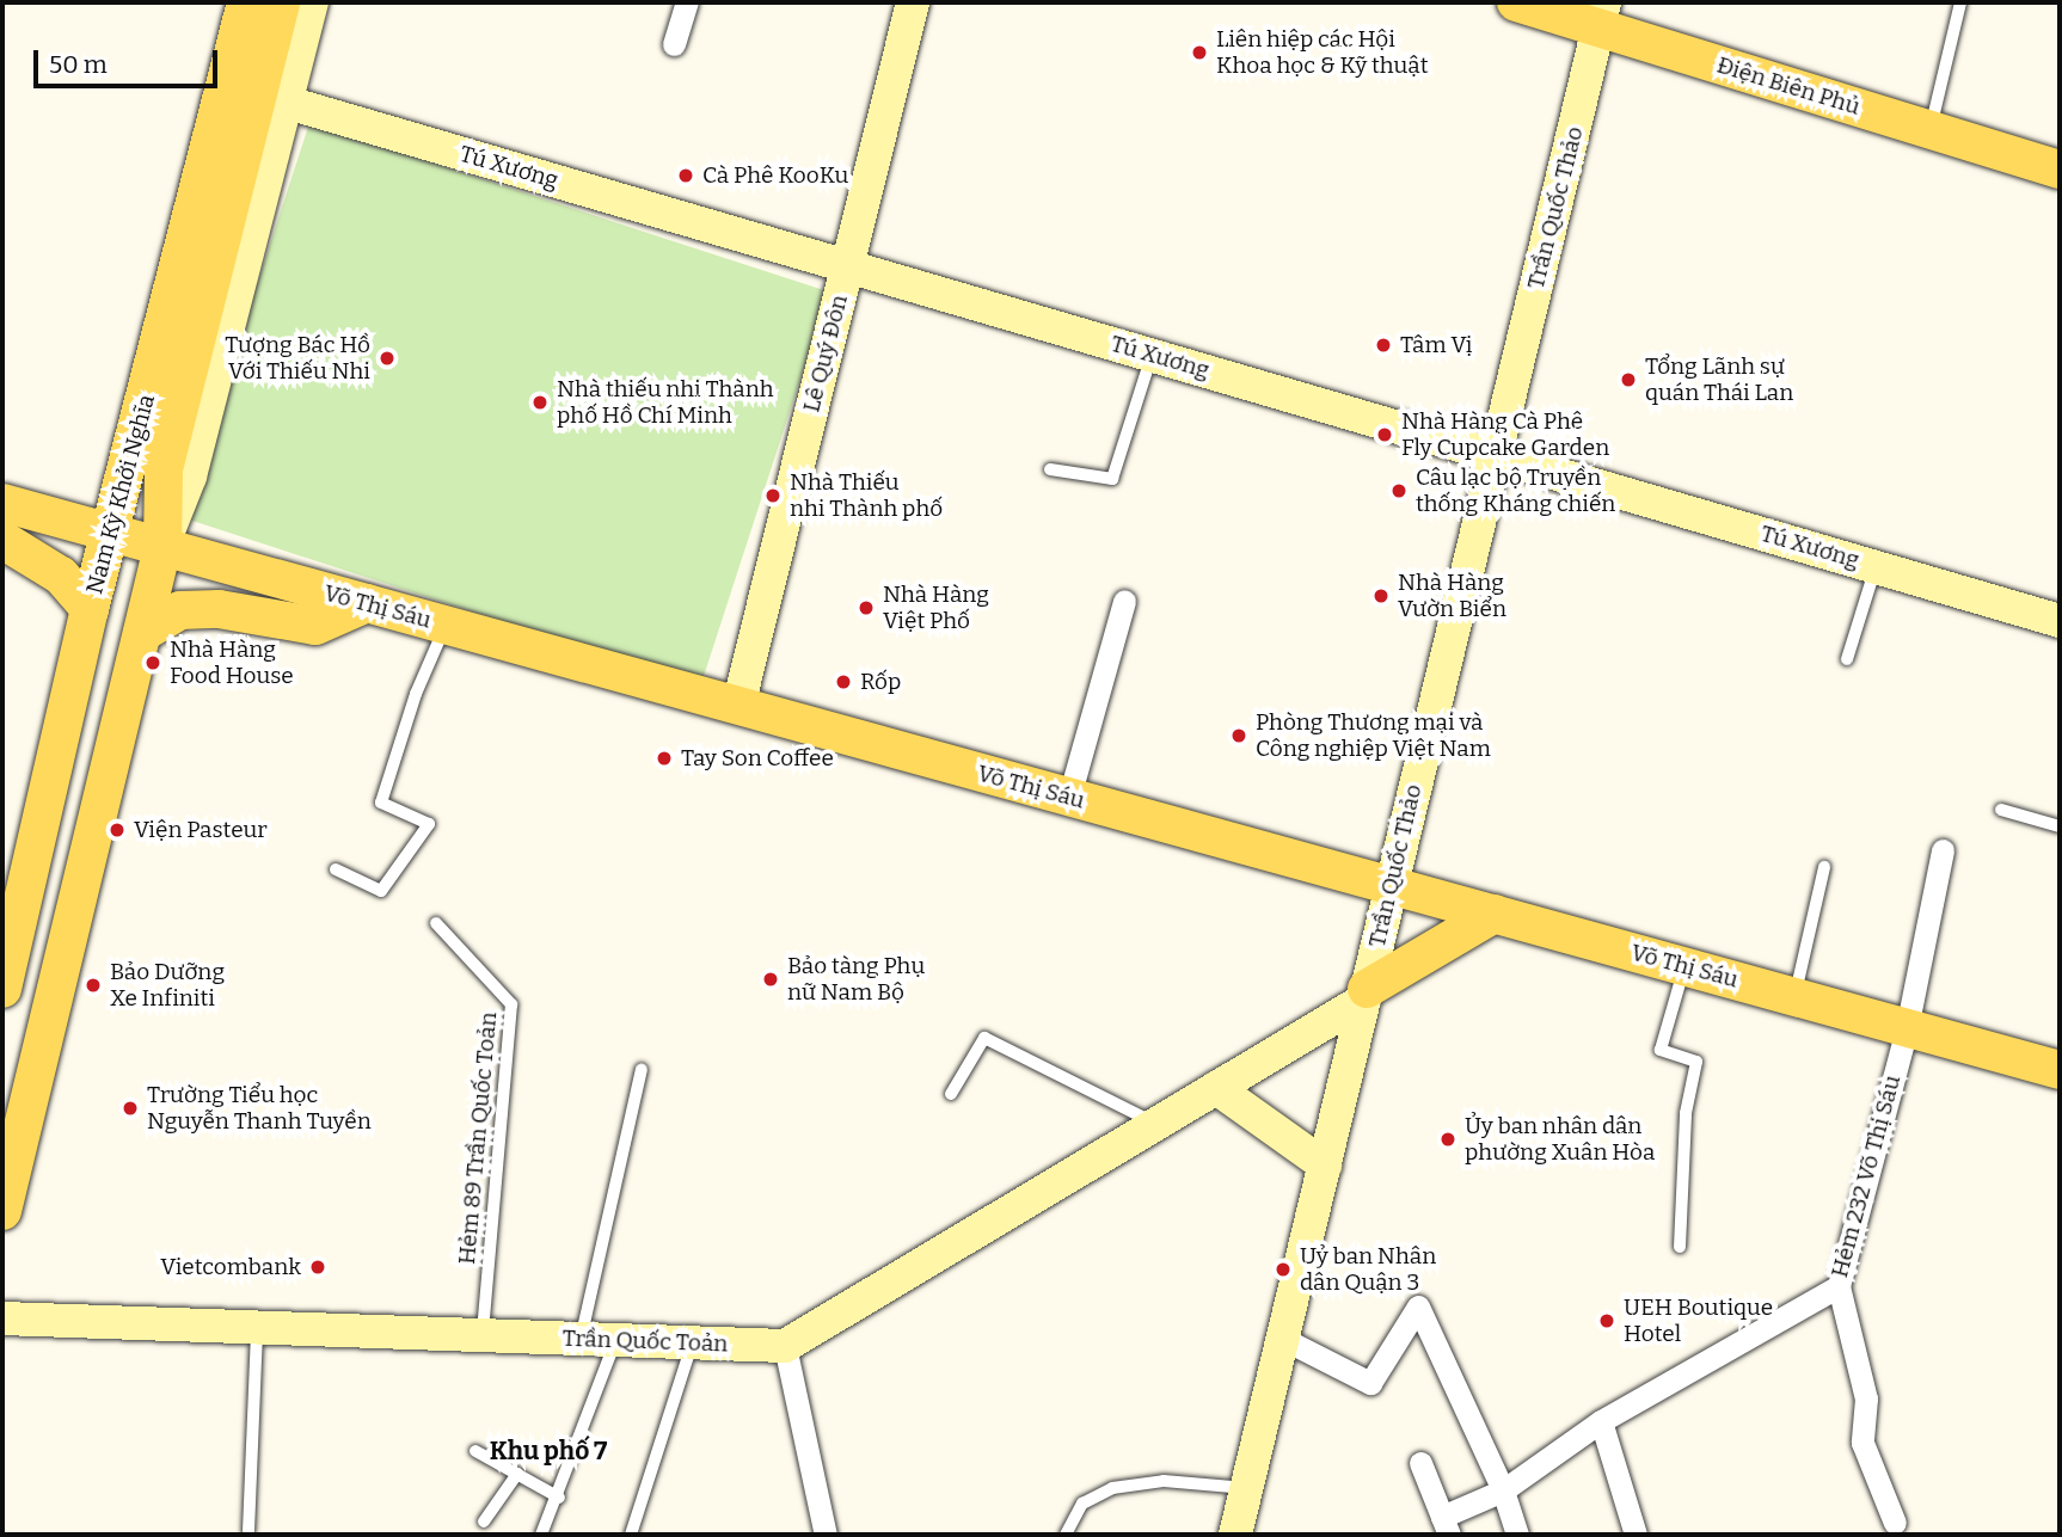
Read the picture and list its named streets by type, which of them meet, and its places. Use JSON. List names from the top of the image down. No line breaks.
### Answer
{"streets":{"main road":["Điện Biên Phủ","Nam Kỳ Khởi Nghĩa","Võ Thị Sáu"],"street":["Tú Xương","Trần Quốc Thảo","Lê Quý Đôn","Hẻm 232 Võ Thị Sáu","Trần Quốc Toản"],"lane":["Hẻm 89 Trần Quốc Toản"]},"crossings":[["Điện Biên Phủ","Trần Quốc Thảo"],["Tú Xương","Trần Quốc Thảo"],["Tú Xương","Lê Quý Đôn"],["Tú Xương","Nam Kỳ Khởi Nghĩa"],["Trần Quốc Thảo","Võ Thị Sáu"],["Lê Quý Đôn","Võ Thị Sáu"],["Nam Kỳ Khởi Nghĩa","Võ Thị Sáu"],["Võ Thị Sáu","Hẻm 232 Võ Thị Sáu"],["Hẻm 89 Trần Quốc Toản","Trần Quốc Toản"]],"districts":["Khu phố 7"],"places":["Liên hiệp các Hội Khoa học & Kỹ thuật","Cà Phê KooKu","Tâm Vị","Tượng Bác Hồ Với Thiếu Nhi","Tổng Lãnh sự quán Thái Lan","Nhà thiếu nhi Thành phố Hồ Chí Minh","Nhà Hàng Cà Phê Fly Cupcake Garden","Câu lạc bộ Truyền thống Kháng chiến","Nhà Thiếu nhi Thành phố","Nhà Hàng Vườn Biển","Nhà Hàng Việt Phố","Nhà Hàng Food House","Rốp","Phòng Thương mại và Công nghiệp Việt Nam","Tay Son Coffee","Viện Pasteur","Bảo tàng Phụ nữ Nam Bộ","Bảo Dưỡng Xe Infiniti","Trường Tiểu học Nguyễn Thanh Tuyền","Ủy ban nhân dân phường Xuân Hòa","Vietcombank","Uỷ ban Nhân dân Quận 3","UEH Boutique Hotel"],"scale_bar":"50 m"}
